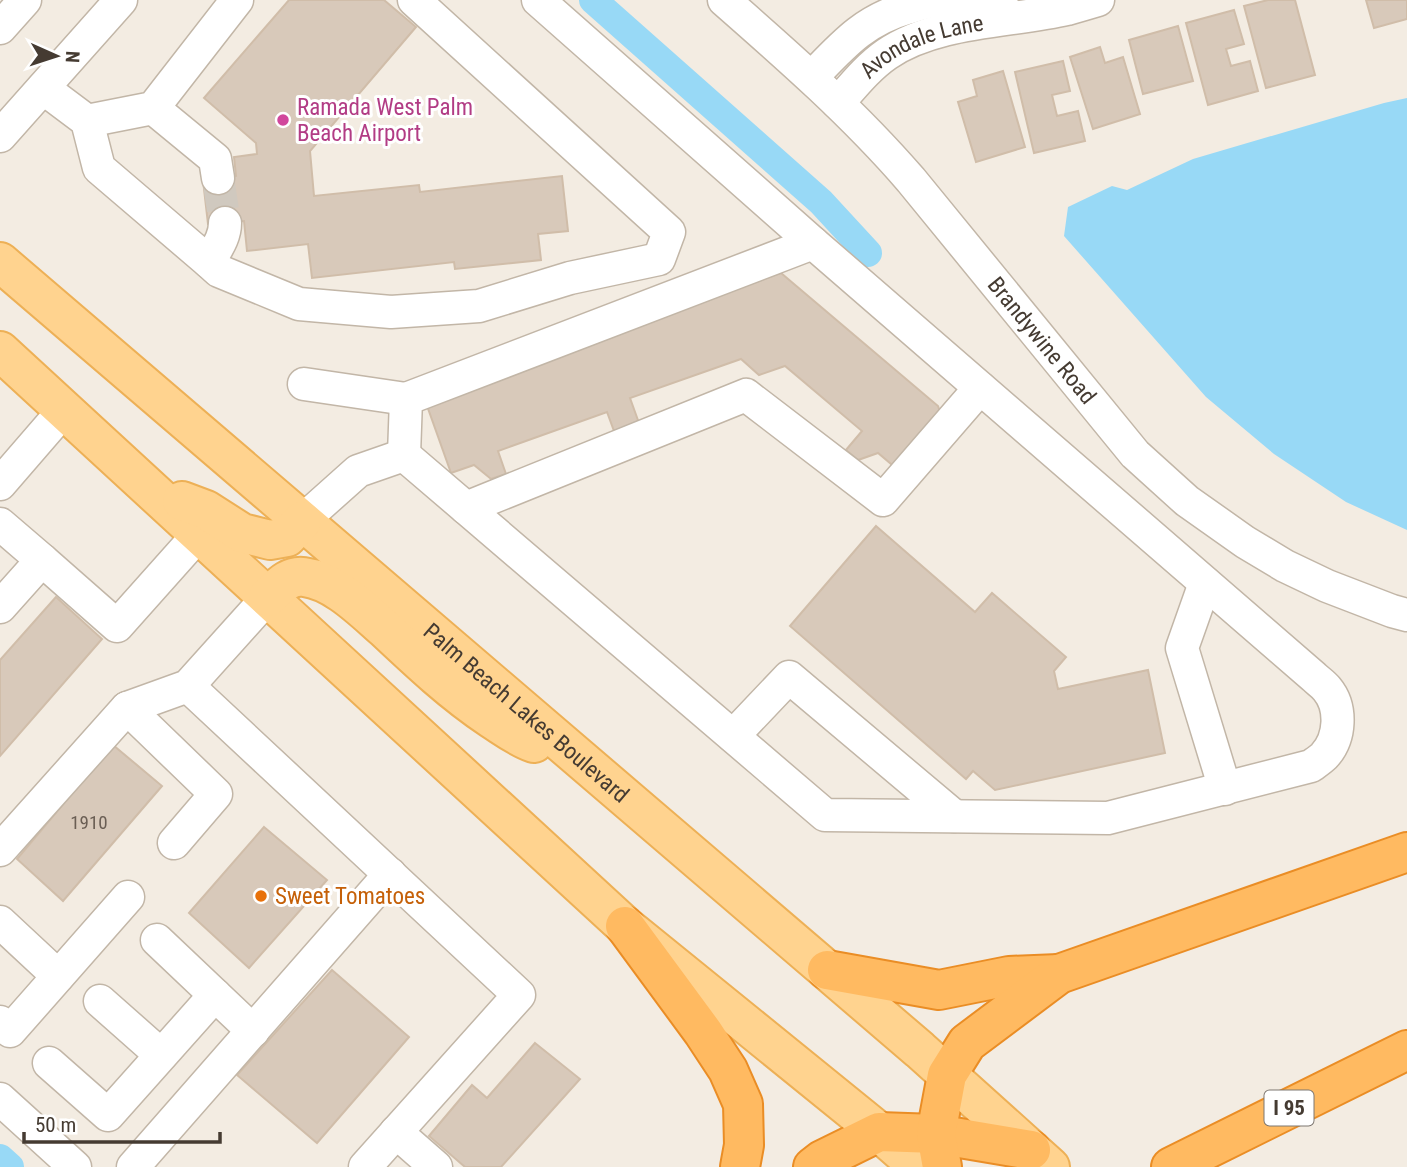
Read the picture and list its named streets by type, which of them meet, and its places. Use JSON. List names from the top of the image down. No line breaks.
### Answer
{"streets":{"highway":["I 95"],"main road":["Palm Beach Lakes Boulevard"],"street":["Avondale Lane","Brandywine Road"]},"crossings":[["Avondale Lane","Brandywine Road"]],"places":["Ramada West Palm Beach Airport","Sweet Tomatoes"],"house_numbers":["1910"],"scale_bar":"50 m","north":"right"}
